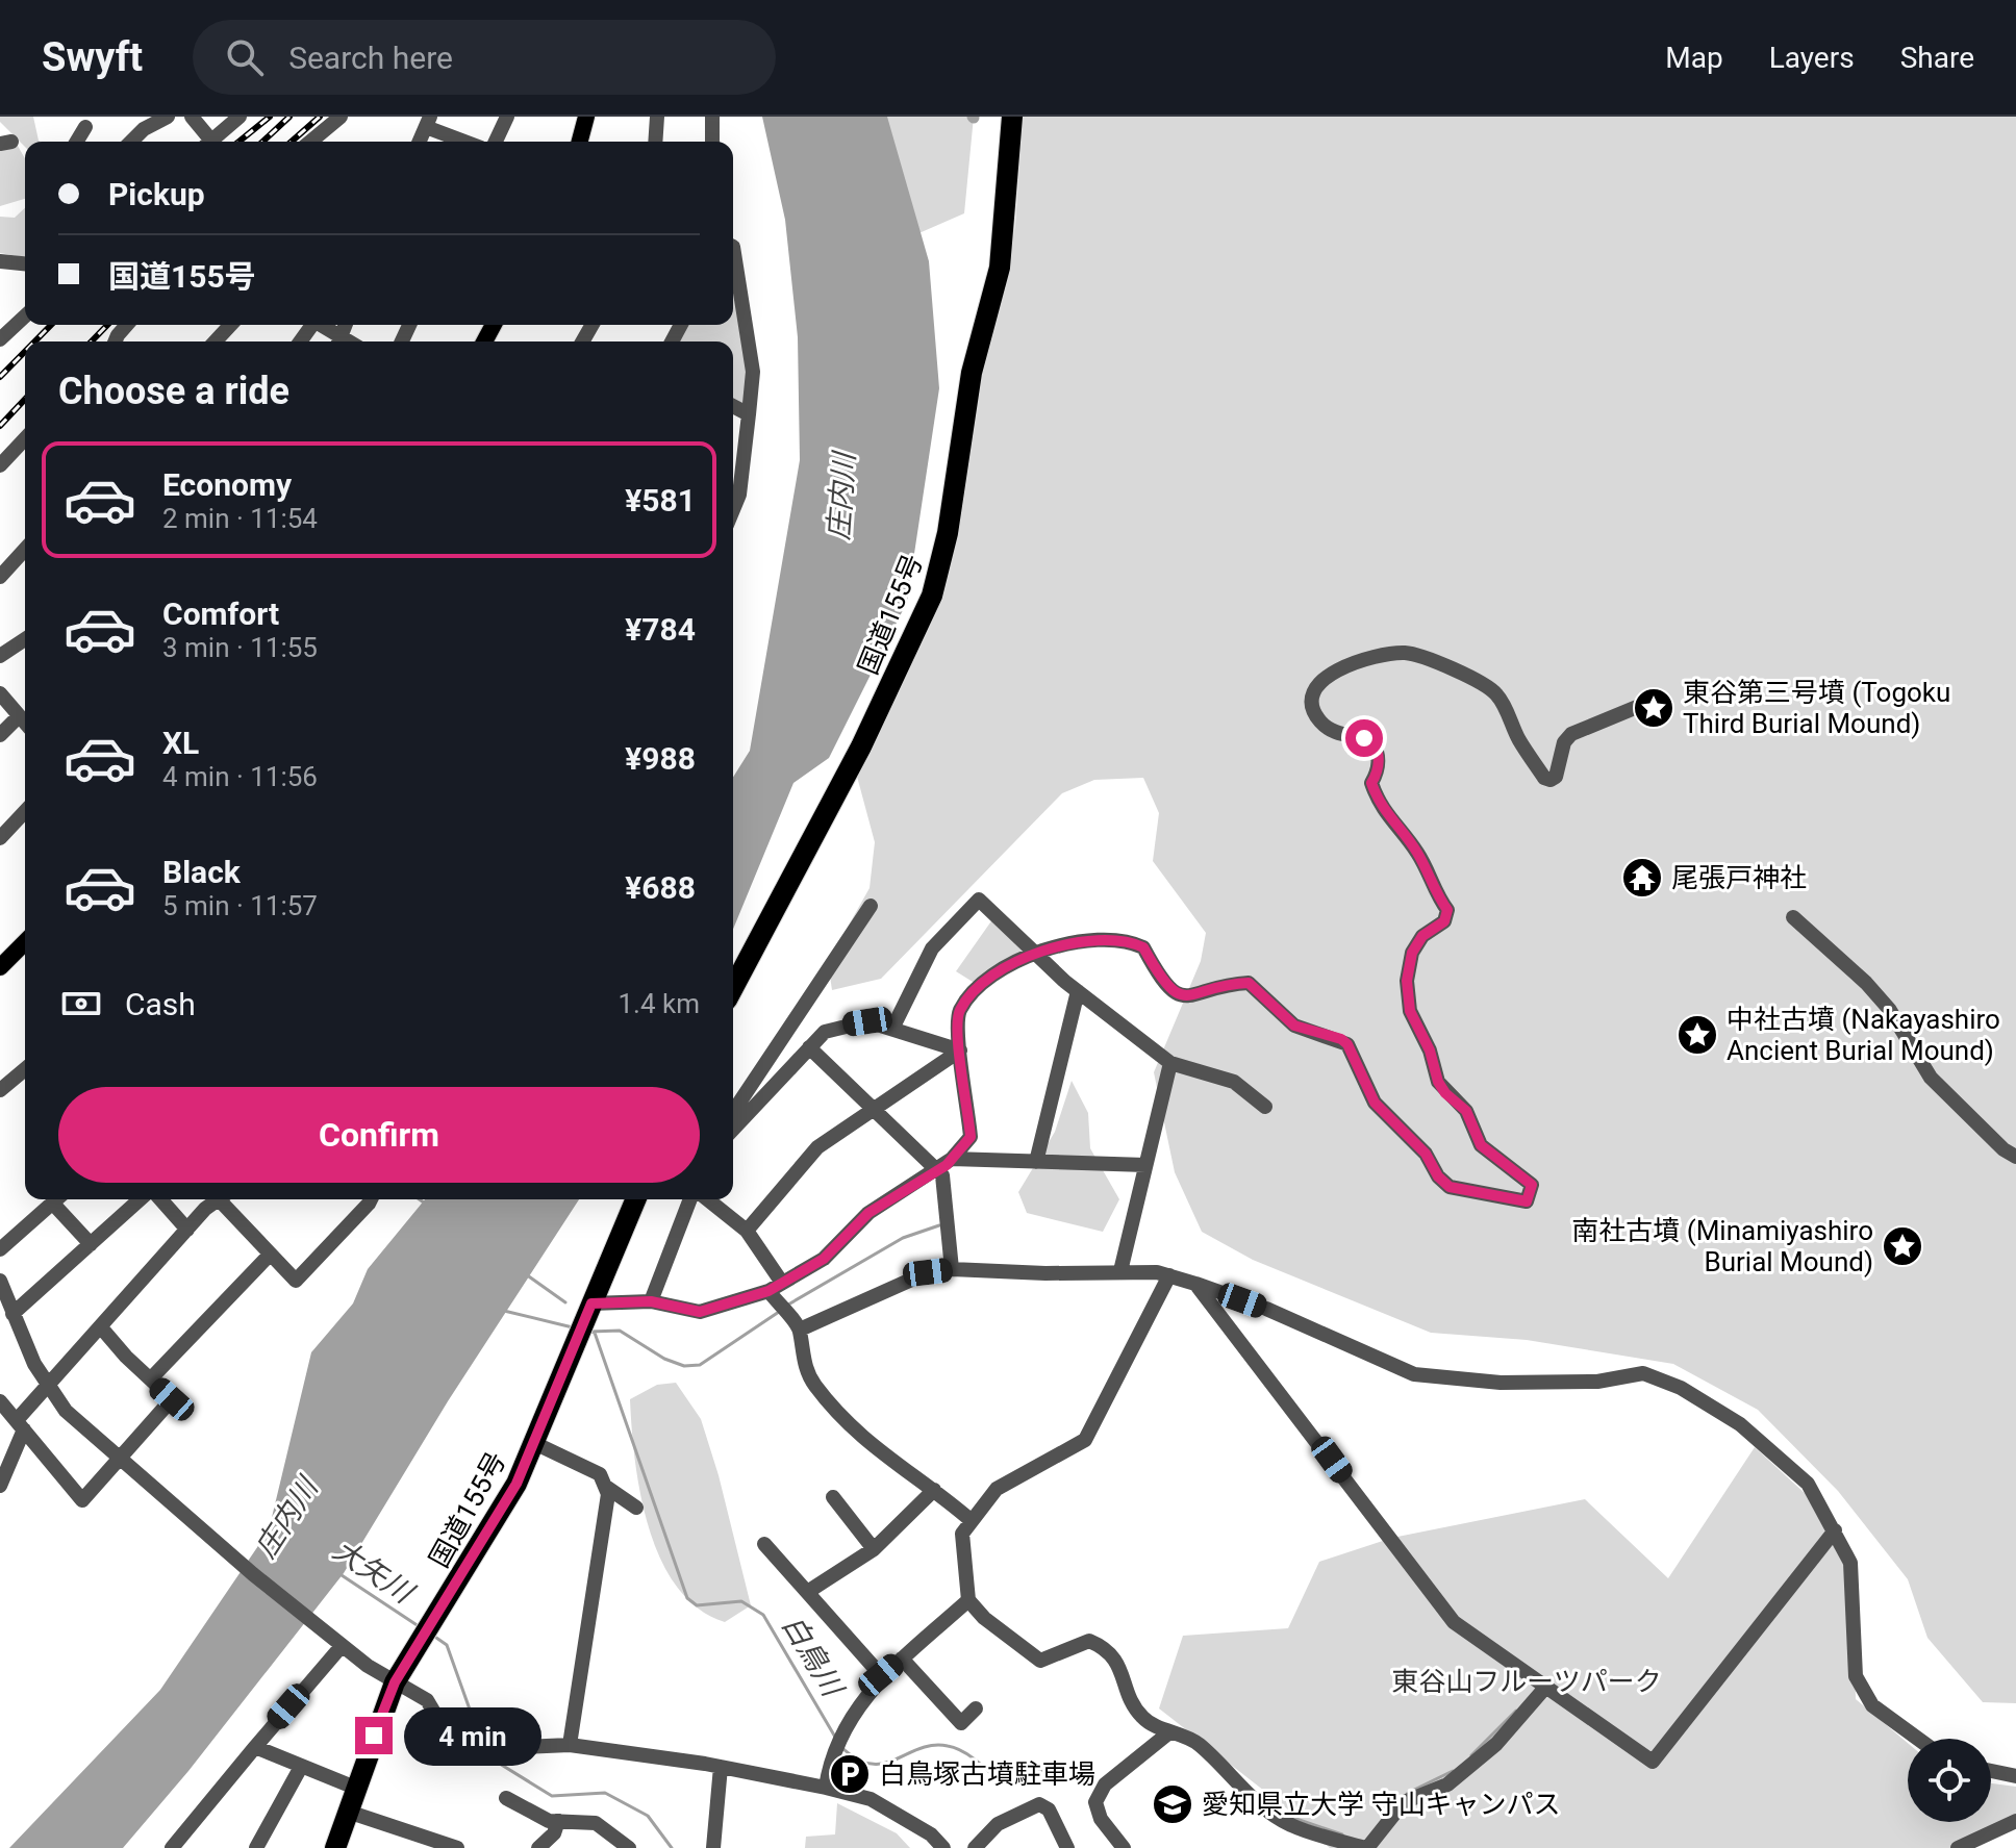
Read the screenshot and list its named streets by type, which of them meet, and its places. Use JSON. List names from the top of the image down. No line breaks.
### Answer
{"streets":{"highway":["国道155号"]},"water":["庄内川","大矢川","白鳥川"],"parks":["東谷山フルーツパーク"],"places":{"place":["東谷第三号墳 (Togoku Third Burial Mound)","中社古墳 (Nakayashiro Ancient Burial Mound)","南社古墳 (Minamiyashiro Burial Mound)"],"temple":["尾張戸神社"],"parking":["白鳥塚古墳駐車場"],"school or university":["愛知県立大学 守山キャンパス"]},"page":{"header":"Swyft","search":"Search here","nav":["Map","Layers","Share"],"banner":["Pickup","国道155号"],"heading":"Choose a ride","list":[{"name":"Economy","note":"2 min · 11:54","value":"¥581"},{"name":"Comfort","note":"3 min · 11:55","value":"¥784"},{"name":"XL","note":"4 min · 11:56","value":"¥988"},{"name":"Black","note":"5 min · 11:57","value":"¥688"}],"pay":["Cash","1.4 km"],"buttons":"Confirm","bubble":"4 min"}}
